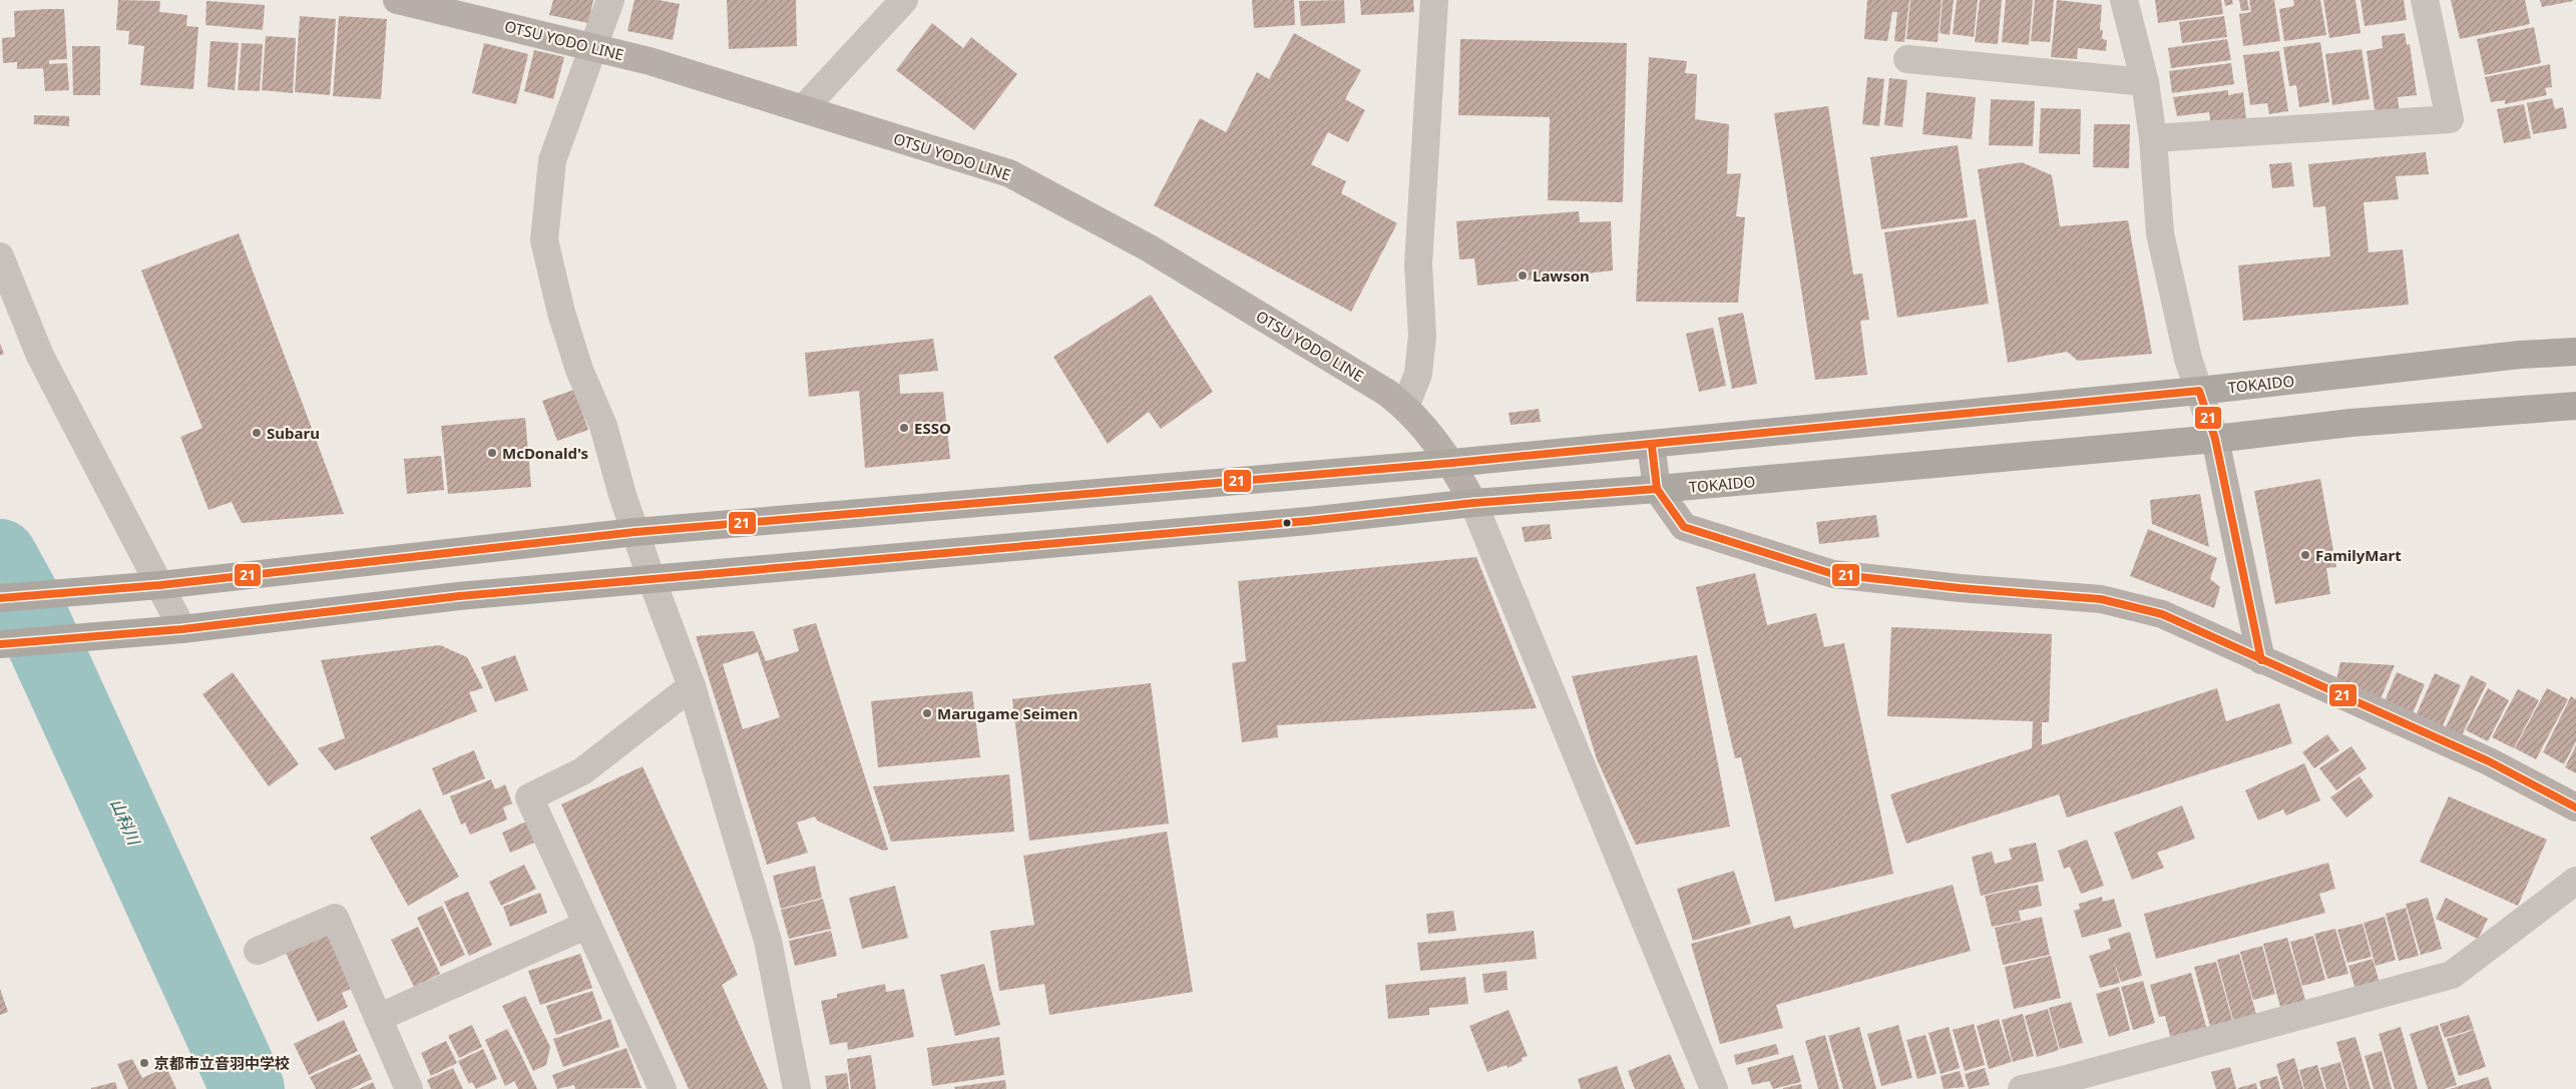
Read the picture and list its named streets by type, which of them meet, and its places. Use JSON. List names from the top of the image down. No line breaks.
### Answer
{"streets":{"highway":["TOKAIDO"],"main road":["OTSU YODO LINE"]},"crossings":[["OTSU YODO LINE","TOKAIDO"]],"water":["山科川"],"places":["Lawson","ESSO","Subaru","McDonald's","FamilyMart","Marugame Seimen","京都市立音羽中学校"],"lines":["transit line 21"]}
